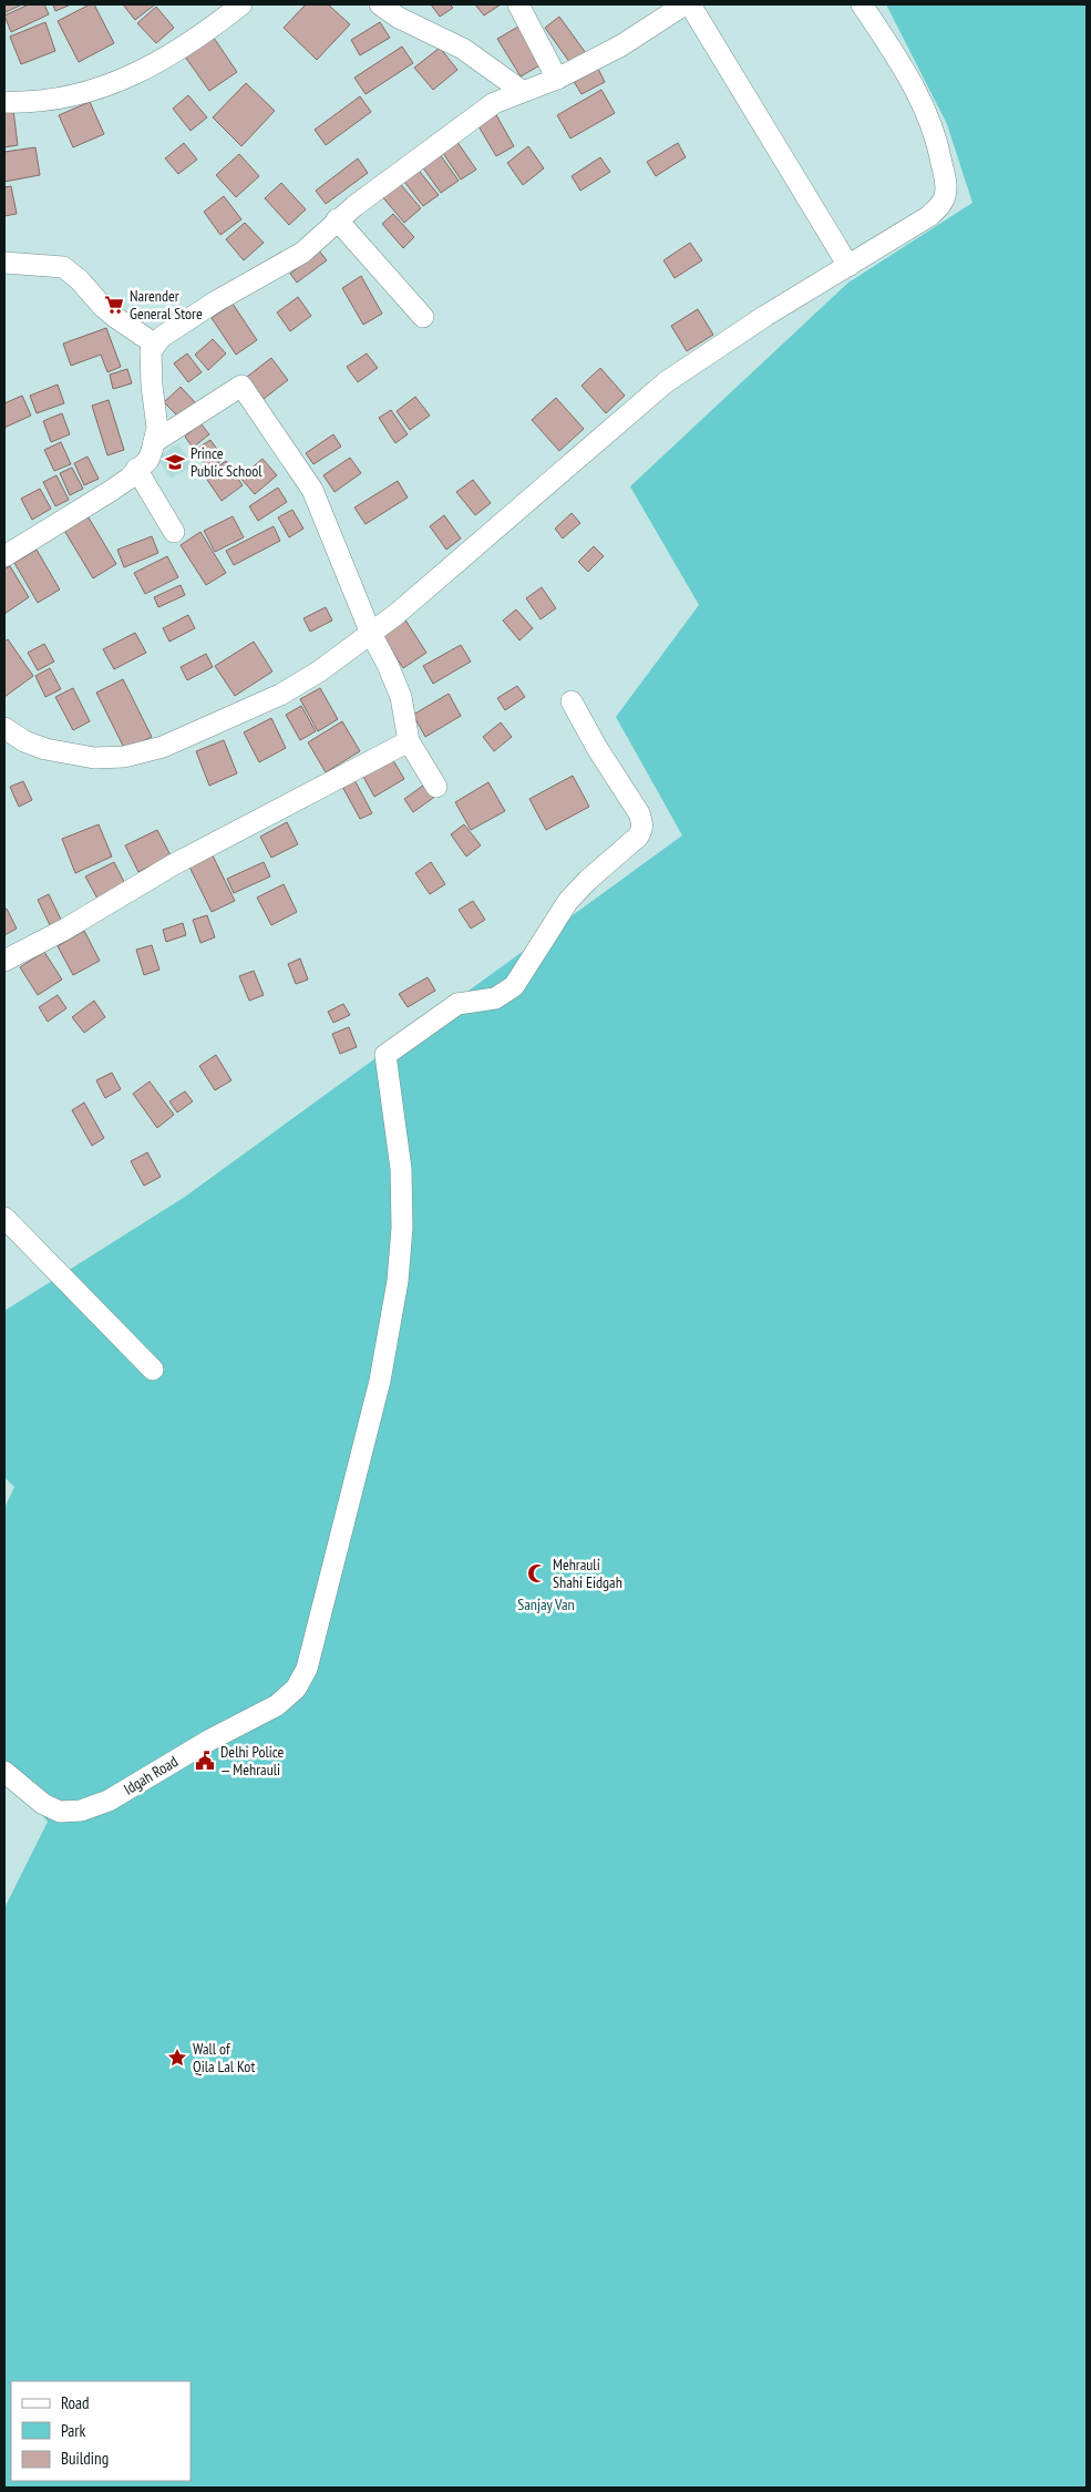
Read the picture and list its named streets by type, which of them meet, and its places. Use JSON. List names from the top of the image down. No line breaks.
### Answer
{"streets":{"street":["Idgah Road"]},"parks":["Sanjay Van"],"places":{"supermarket":["Narender General Store"],"school or university":["Prince Public School"],"mosque":["Mehrauli Shahi Eidgah"],"public building":["Delhi Police — Mehrauli"],"place":["Wall of Qila Lal Kot"]},"legend":["Road","Park","Building"]}
